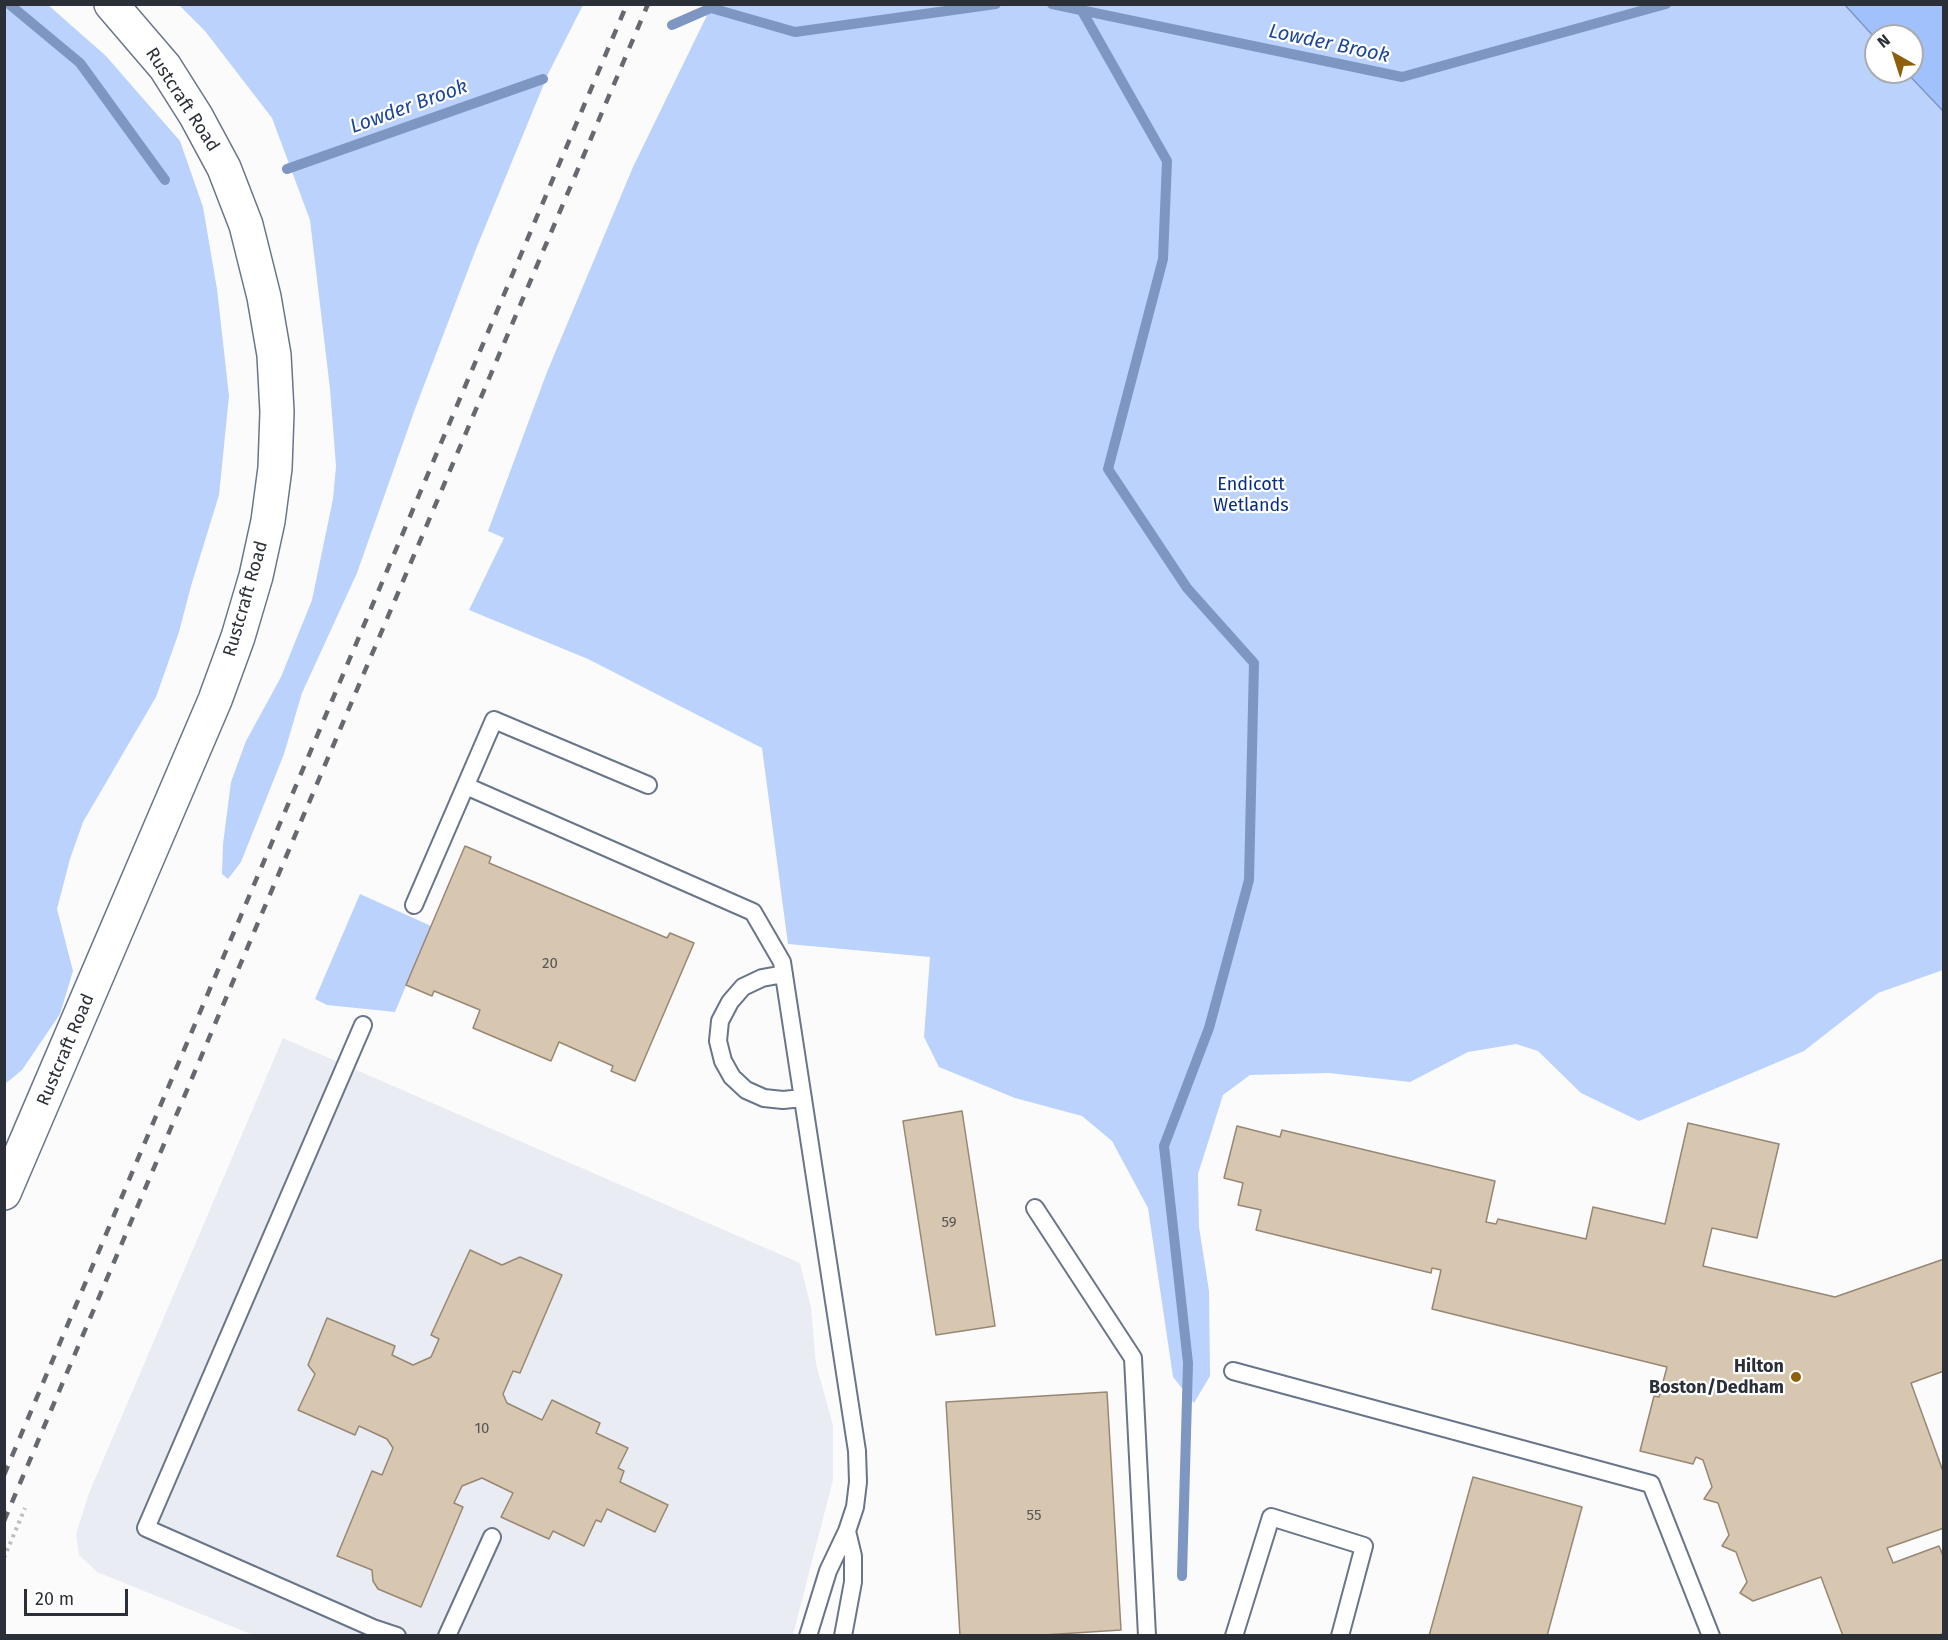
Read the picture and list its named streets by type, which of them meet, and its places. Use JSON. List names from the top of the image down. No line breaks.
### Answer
{"streets":{"main road":["Rustcraft Road"]},"water":["Lowder Brook"],"parks":["Endicott Wetlands"],"places":["Hilton Boston/Dedham"],"house_numbers":["20","59","10","55"],"scale_bar":"20 m","north":"top left"}
